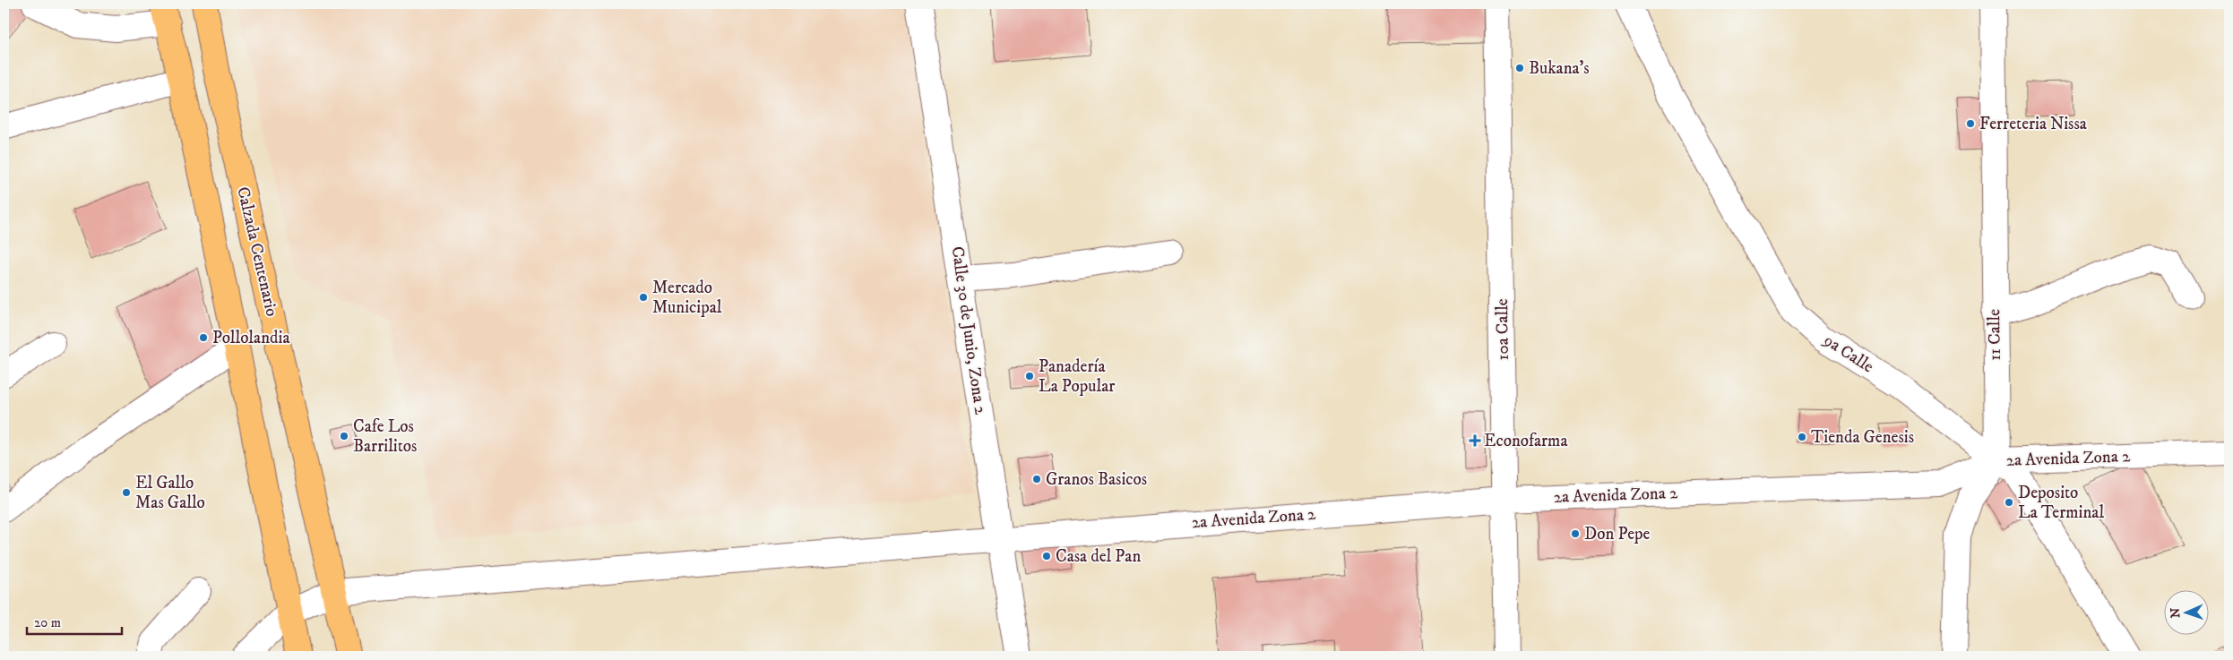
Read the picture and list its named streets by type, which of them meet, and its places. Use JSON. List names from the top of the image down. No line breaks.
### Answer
{"streets":{"main road":["Calzada Centenario"],"street":["10a Calle","Calle 30 de Junio, Zona 2","11 Calle","9a Calle","2a Avenida Zona 2"]},"crossings":[["Calzada Centenario","2a Avenida Zona 2"],["10a Calle","2a Avenida Zona 2"],["Calle 30 de Junio, Zona 2","2a Avenida Zona 2"],["11 Calle","9a Calle"],["11 Calle","2a Avenida Zona 2"],["9a Calle","2a Avenida Zona 2"]],"places":{"other":["Bukana's","Ferreteria Nissa","Mercado Municipal","Pollolandia","Panadería La Popular","Cafe Los Barrilitos","Tienda Genesis","Granos Basicos","El Gallo Mas Gallo","Deposito La Terminal","Don Pepe","Casa del Pan"],"health":["Econofarma"]},"scale_bar":"20 m","north":"left"}
